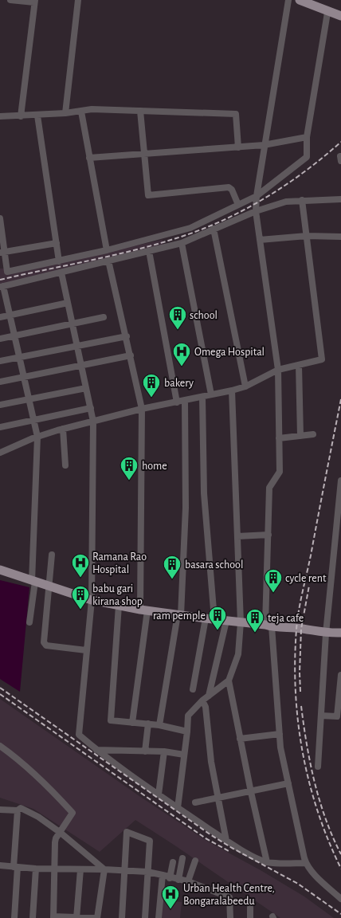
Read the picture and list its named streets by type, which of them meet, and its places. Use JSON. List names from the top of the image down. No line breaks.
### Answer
{"places":{"building":["school","bakery","home","basara school","cycle rent","babu gari kirana shop","ram pemple","teja cafe"],"hospital":["Omega Hospital","Ramana Rao Hospital","Urban Health Centre, Bongaralabeedu"]}}
